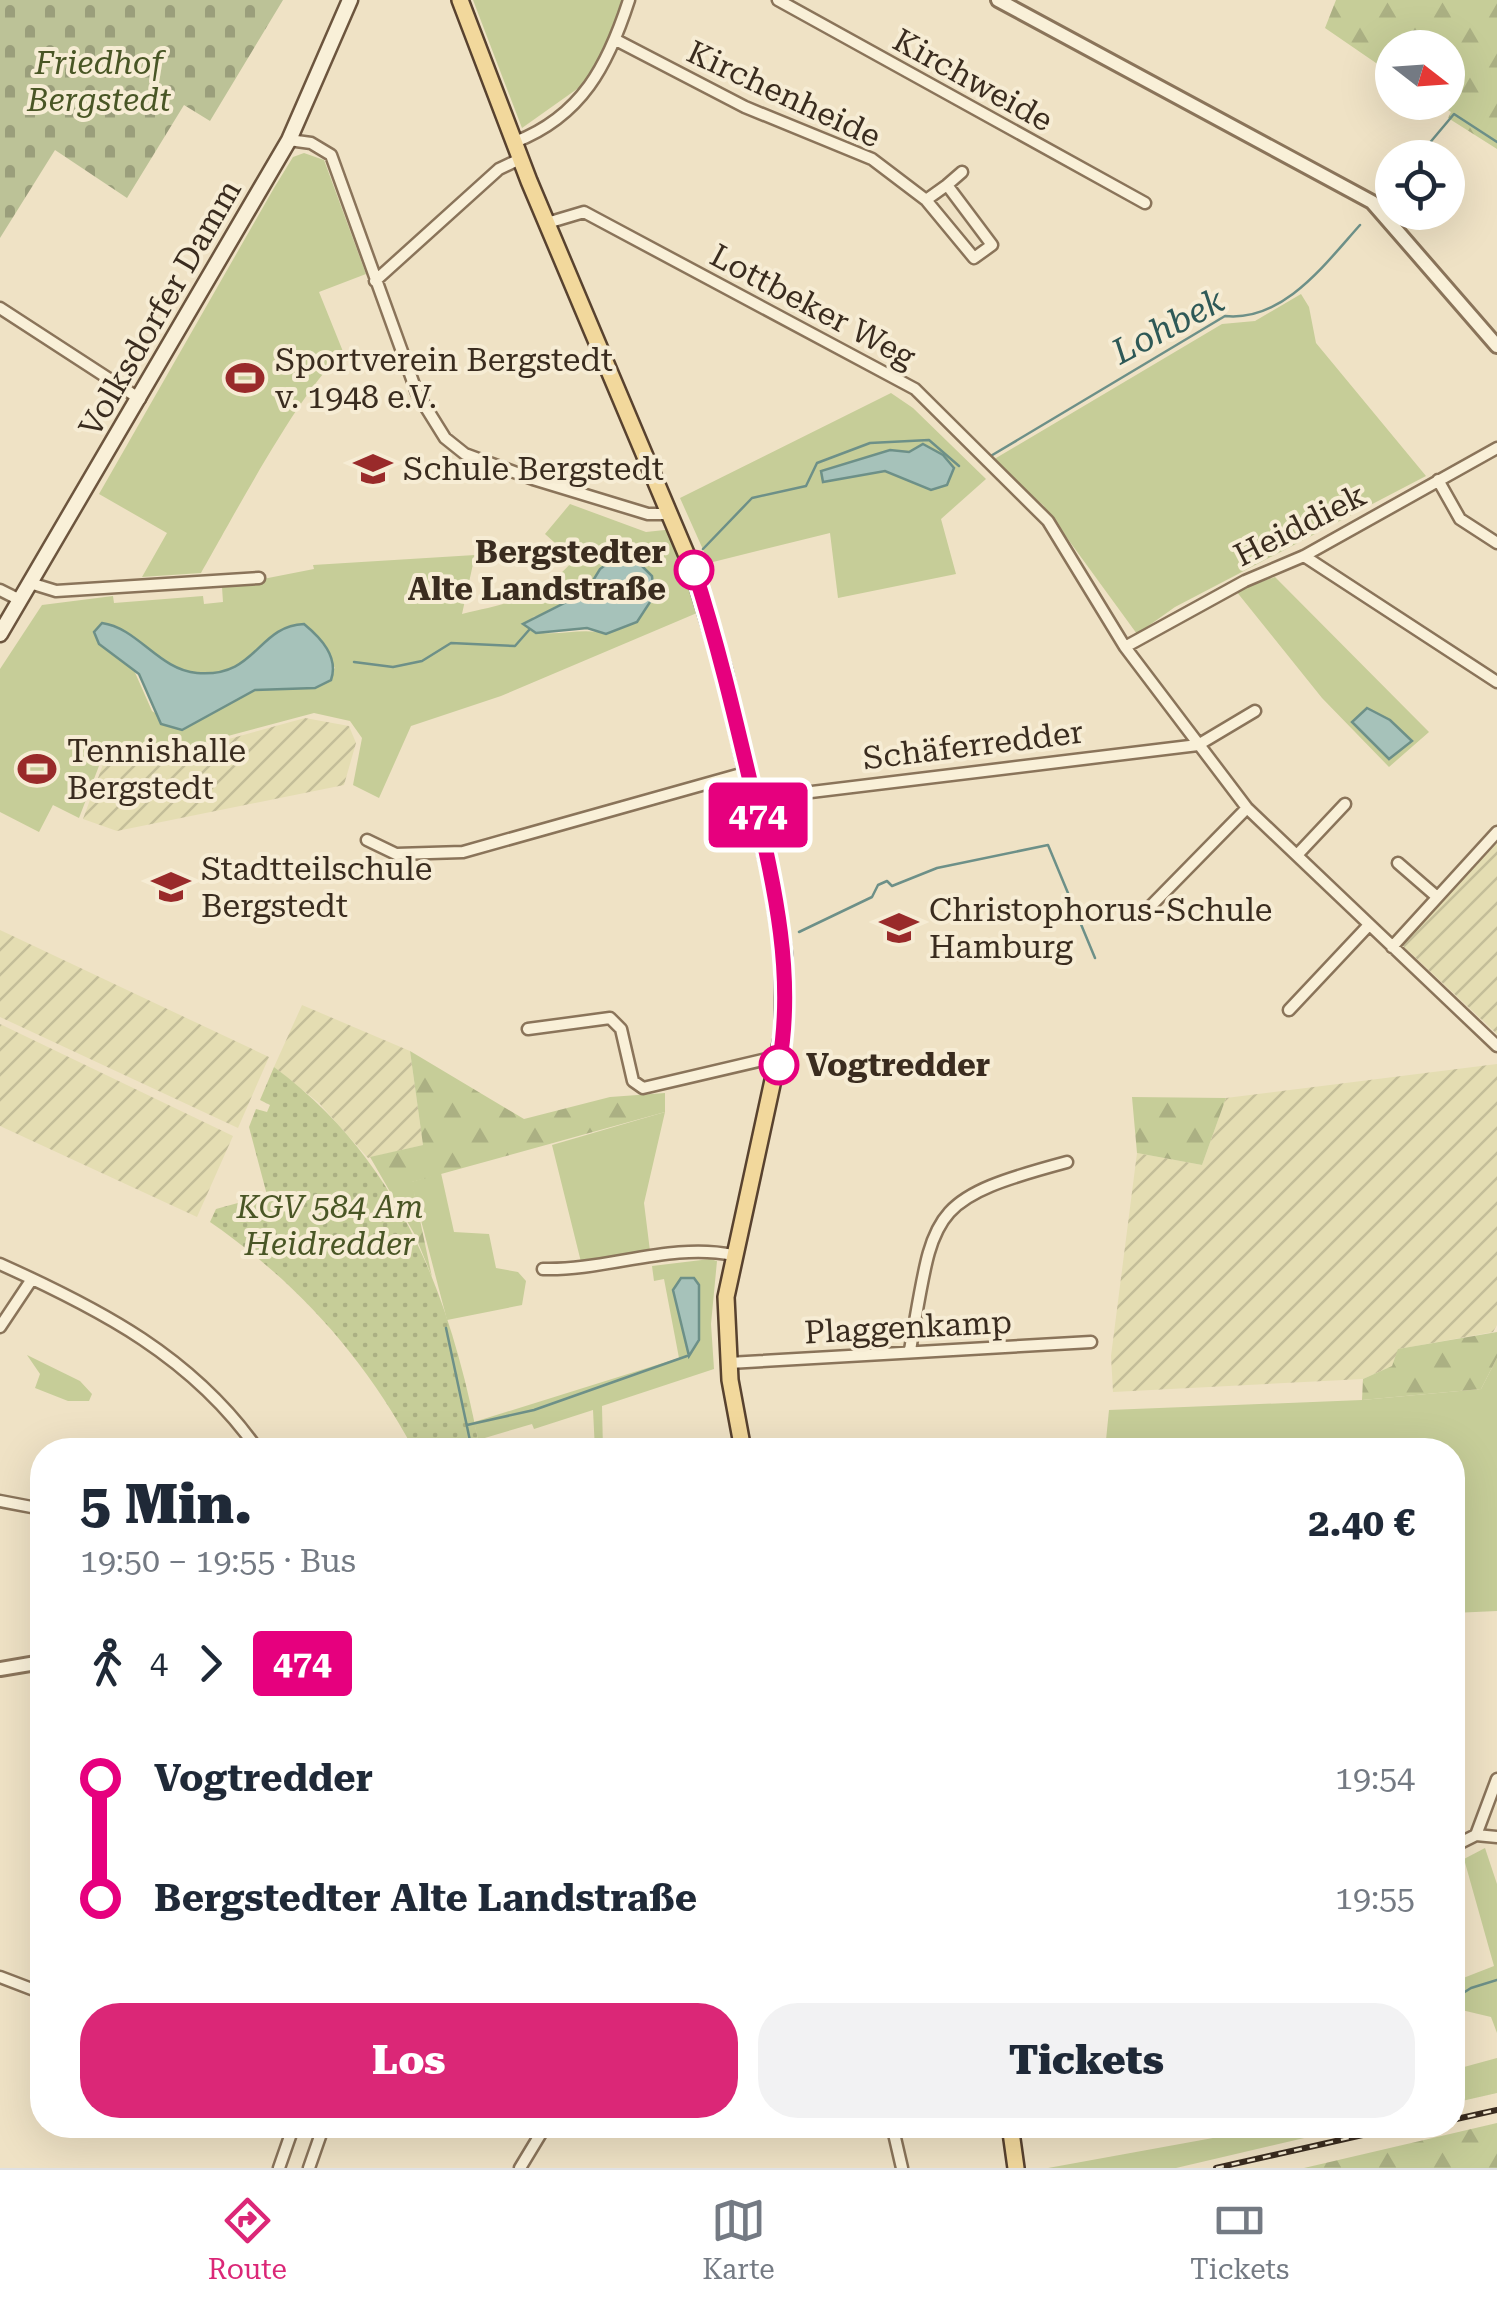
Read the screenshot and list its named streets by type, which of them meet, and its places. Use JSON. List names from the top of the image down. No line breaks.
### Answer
{"streets":{"main road":["Volksdorfer Damm"],"street":["Kirchweide","Kirchenheide","Lottbeker Weg","Heiddiek","Schäferredder","Plaggenkamp"]},"crossings":[["Lottbeker Weg","Heiddiek"],["Lottbeker Weg","Schäferredder"]],"water":["Lohbek"],"parks":["Friedhof Bergstedt","KGV 584 Am Heidredder"],"places":{"sports":["Sportverein Bergstedt v. 1948 e.V.","Tennishalle Bergstedt"],"school or university":["Schule Bergstedt","Stadtteilschule Bergstedt","Christophorus-Schule Hamburg"],"other":["Bergstedter Alte Landstraße","Vogtredder"]},"lines":["bus line 474"],"north":"right","page":{"on_map":"474","heading":["5 Min.","19:50 – 19:55 · Bus","2.40 €"],"legs":["4","474"],"list":[{"name":"Vogtredder","value":"19:54"},{"name":"Bergstedter Alte Landstraße","value":"19:55"}],"buttons":["Los","Tickets"],"tabs":["Route","Karte","Tickets"]}}
